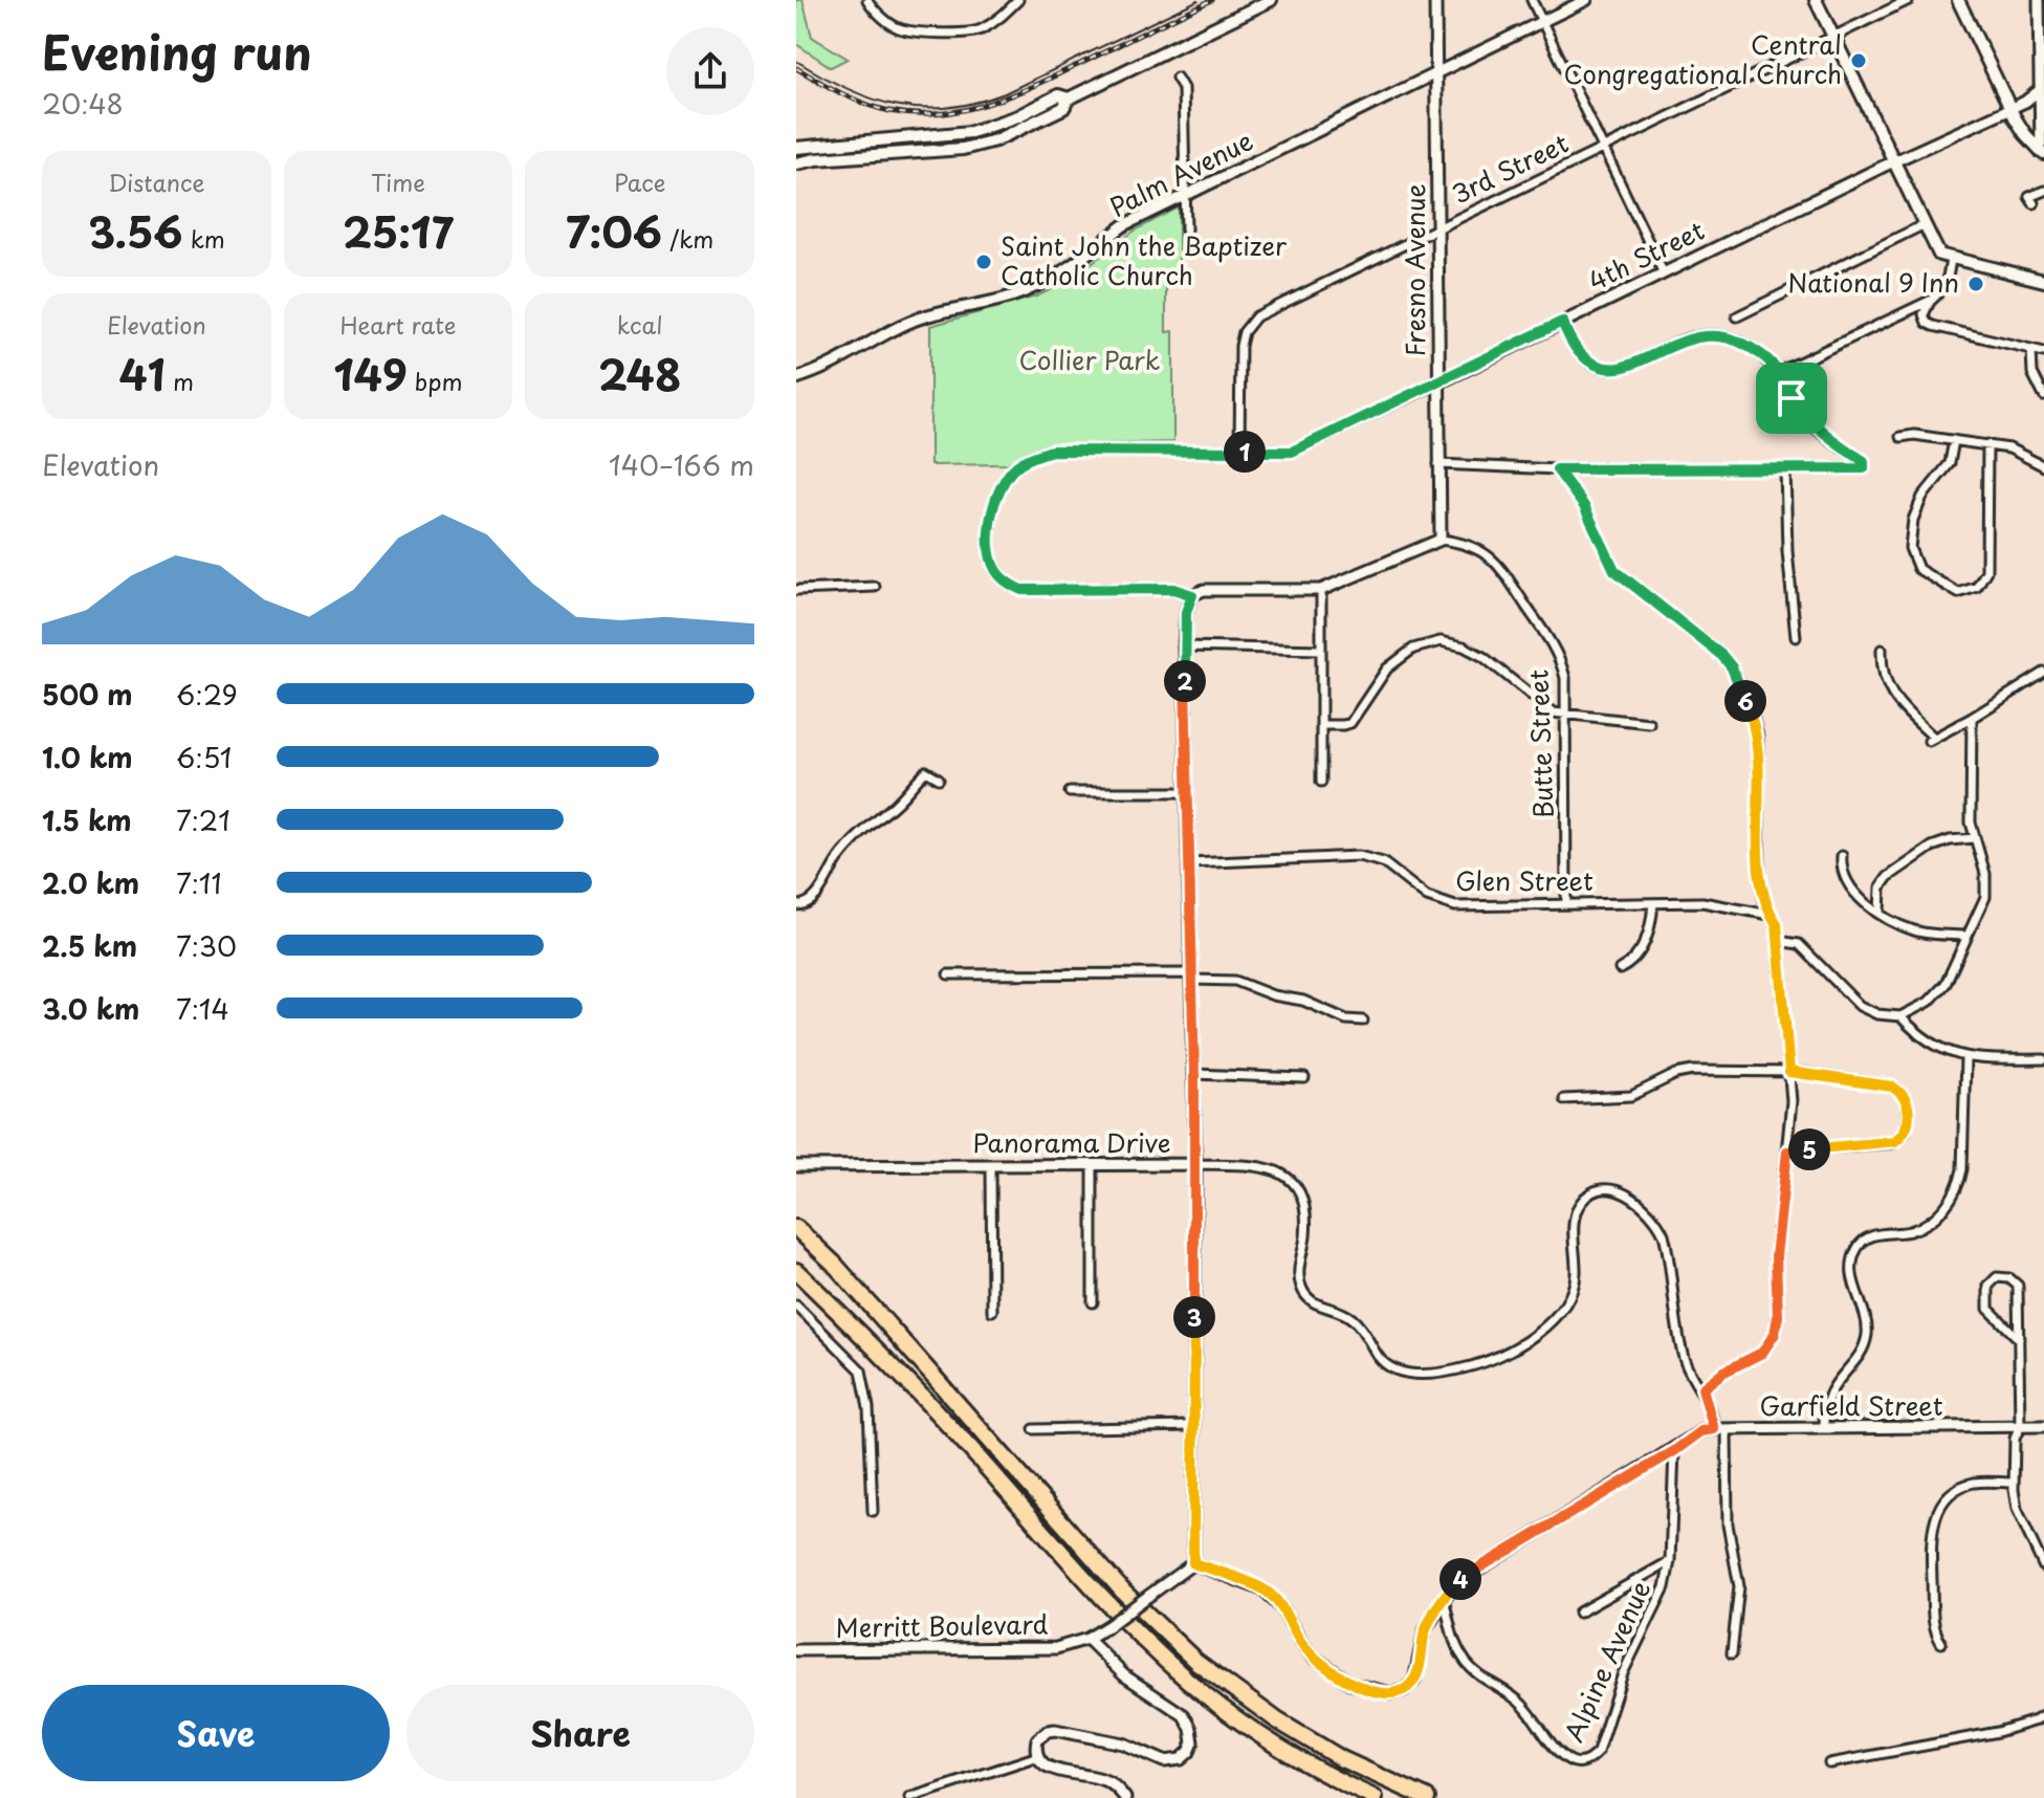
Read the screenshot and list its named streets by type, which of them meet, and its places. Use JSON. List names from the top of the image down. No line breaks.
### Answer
{"streets":{"street":["3rd Street","Palm Avenue","4th Street","Fresno Avenue","Butte Street","Glen Street","Panorama Drive","Garfield Street","Merritt Boulevard","Alpine Avenue"]},"crossings":[["3rd Street","4th Street"],["3rd Street","Fresno Avenue"],["Palm Avenue","Fresno Avenue"],["4th Street","Fresno Avenue"],["Fresno Avenue","Butte Street"],["Butte Street","Glen Street"],["Garfield Street","Merritt Boulevard"],["Garfield Street","Alpine Avenue"]],"parks":["Collier Park"],"places":["Central Congregational Church","Saint John the Baptizer Catholic Church","National 9 Inn"],"page":{"heading":["Evening run","20:48"],"stats":[["Distance","3.56 km"],["Time","25:17"],["Pace","7:06 /km"],["Elevation","41 m"],["Heart rate","149 bpm"],["kcal","248"]],"chart":["Elevation","140–166 m"],"pins":["1","2","6","5","3","4"],"list":[{"name":"500 m","note":"6:29"},{"name":"1.0 km","note":"6:51"},{"name":"1.5 km","note":"7:21"},{"name":"2.0 km","note":"7:11"},{"name":"2.5 km","note":"7:30"},{"name":"3.0 km","note":"7:14"}],"buttons":["Save","Share"]}}
